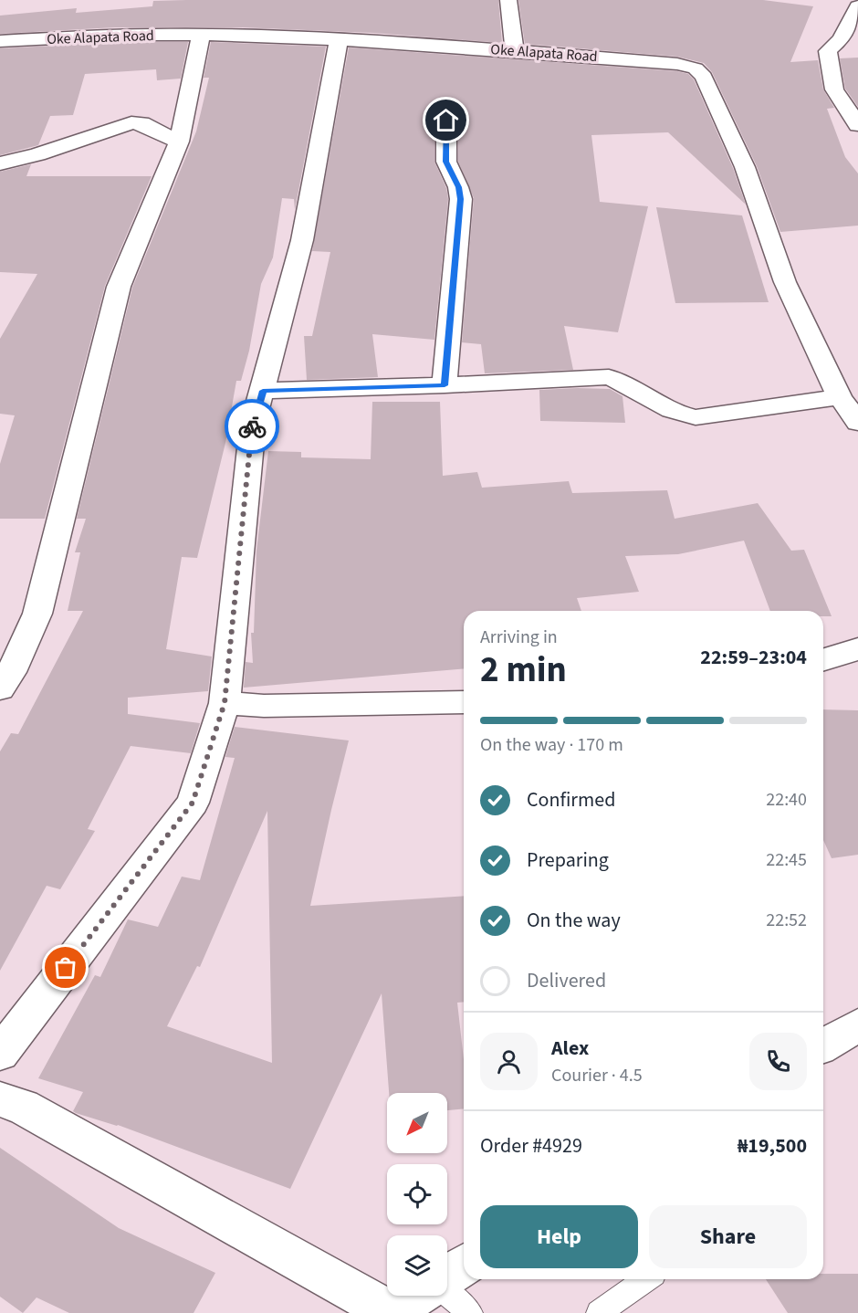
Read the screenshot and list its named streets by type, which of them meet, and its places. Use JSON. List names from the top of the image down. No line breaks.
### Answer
{"streets":{"main road":["Oke Alapata Road"]},"north":"bottom left","page":{"heading":["2 min","Arriving in","22:59–23:04"],"panel":["Alex","Courier · 4.5","Order #4929","₦19,500"],"bar":"On the way · 170 m","list":[["Confirmed","22:40"],["Preparing","22:45"],["On the way","22:52"],"Delivered"],"buttons":["Help","Share"]}}
